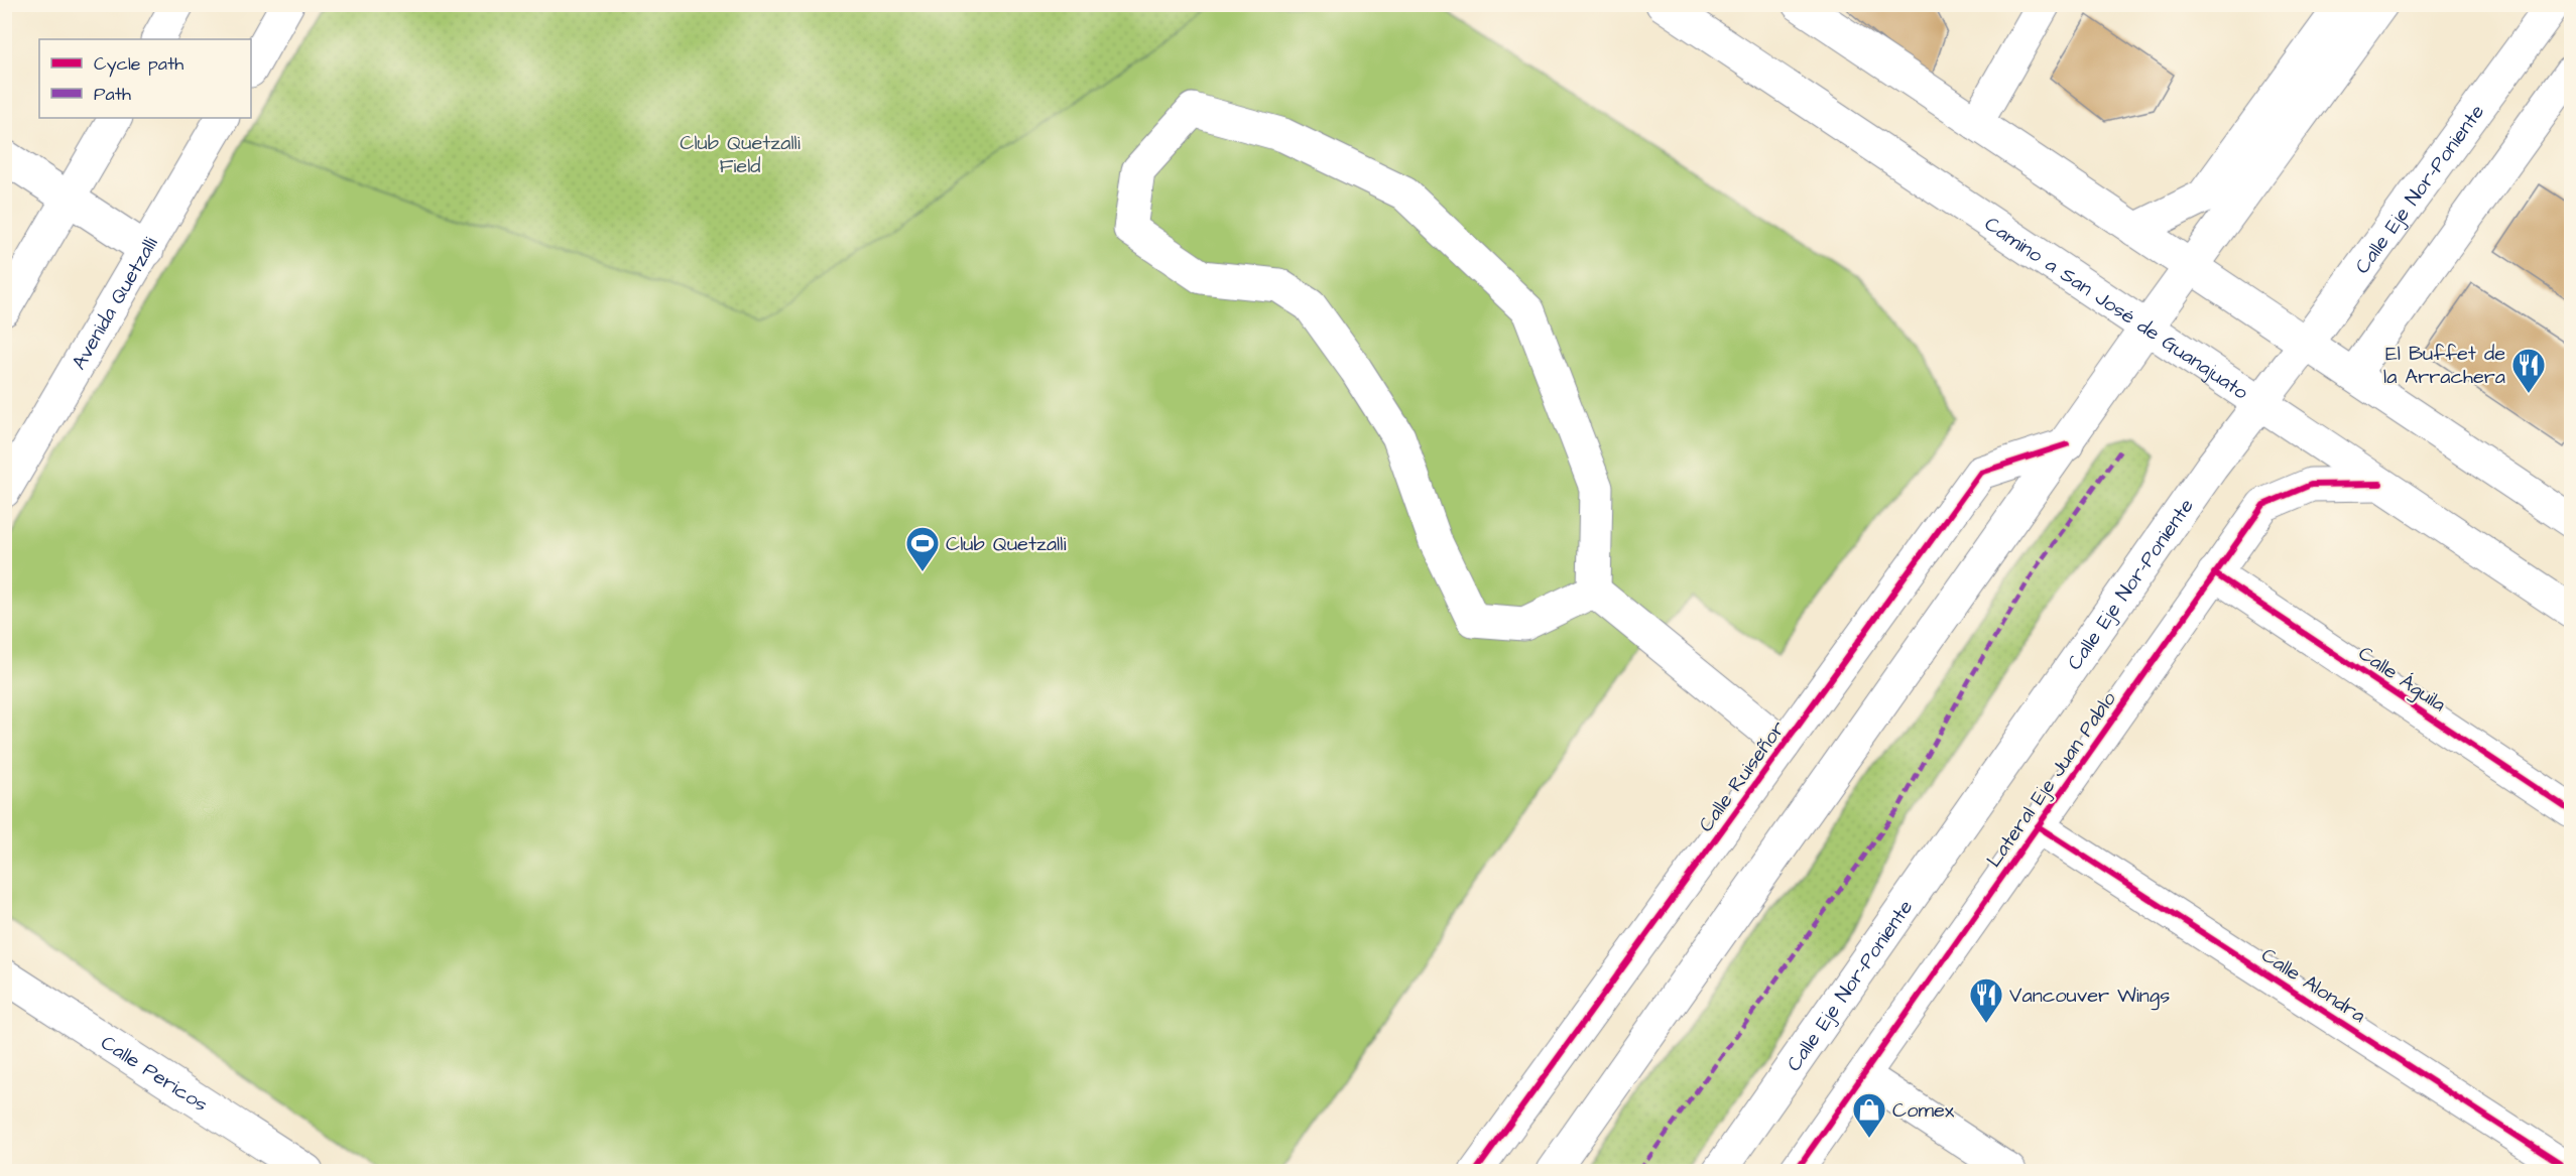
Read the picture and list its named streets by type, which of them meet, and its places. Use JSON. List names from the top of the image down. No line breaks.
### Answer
{"streets":{"main road":["Calle Eje Nor-Poniente","Avenida Quetzalli","Camino a San José de Guanajuato","Calle Águila","Calle Ruiseñor","Lateral Eje Juan Pablo","Calle Alondra","Calle Pericos"]},"crossings":[["Calle Eje Nor-Poniente","Camino a San José de Guanajuato"],["Camino a San José de Guanajuato","Lateral Eje Juan Pablo"],["Calle Águila","Lateral Eje Juan Pablo"],["Lateral Eje Juan Pablo","Calle Alondra"]],"parks":["Club Quetzalli Field"],"places":{"restaurant":["El Buffet de la Arrachera","Vancouver Wings"],"sports":["Club Quetzalli"],"shop":["Comex"]},"legend":["Cycle path","Path"]}
